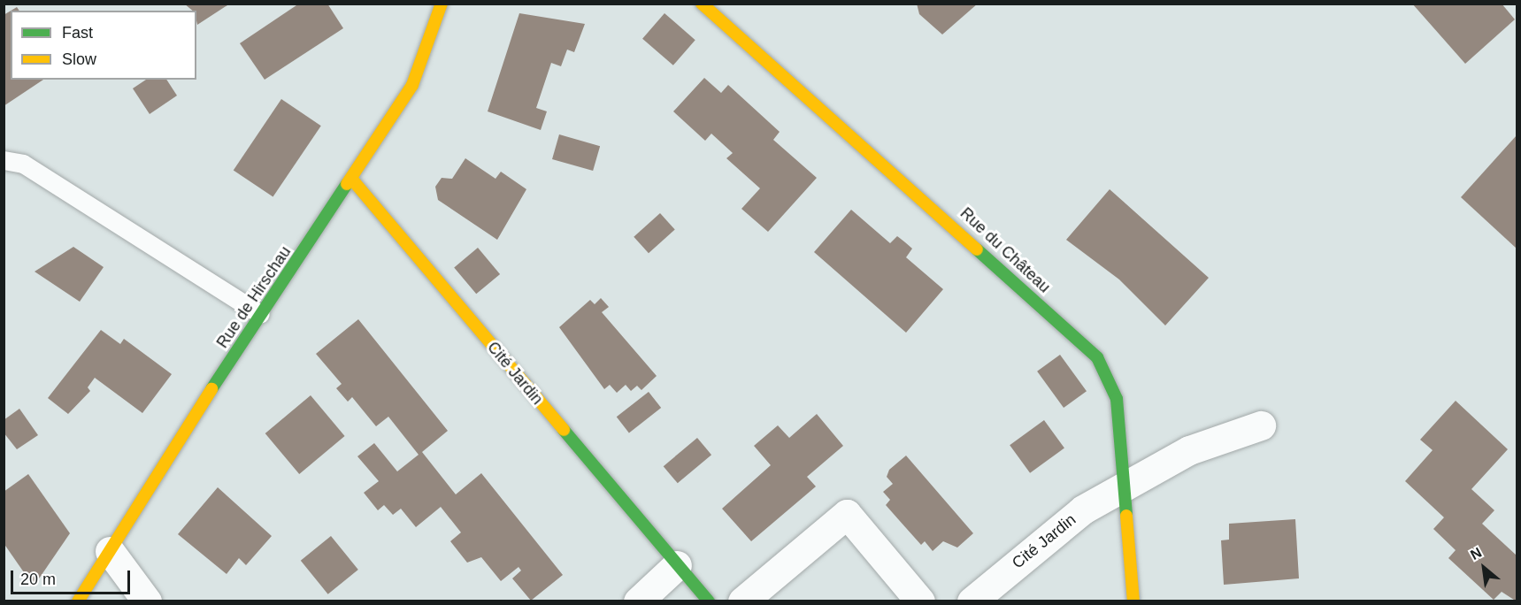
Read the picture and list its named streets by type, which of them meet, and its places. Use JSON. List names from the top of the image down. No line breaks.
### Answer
{"streets":{"street":["Rue du Château","Rue de Hirschau","Cité Jardin"]},"crossings":[["Rue du Château","Cité Jardin"],["Rue de Hirschau","Cité Jardin"]],"legend":["Fast","Slow"],"scale_bar":"20 m","north":"top left"}
